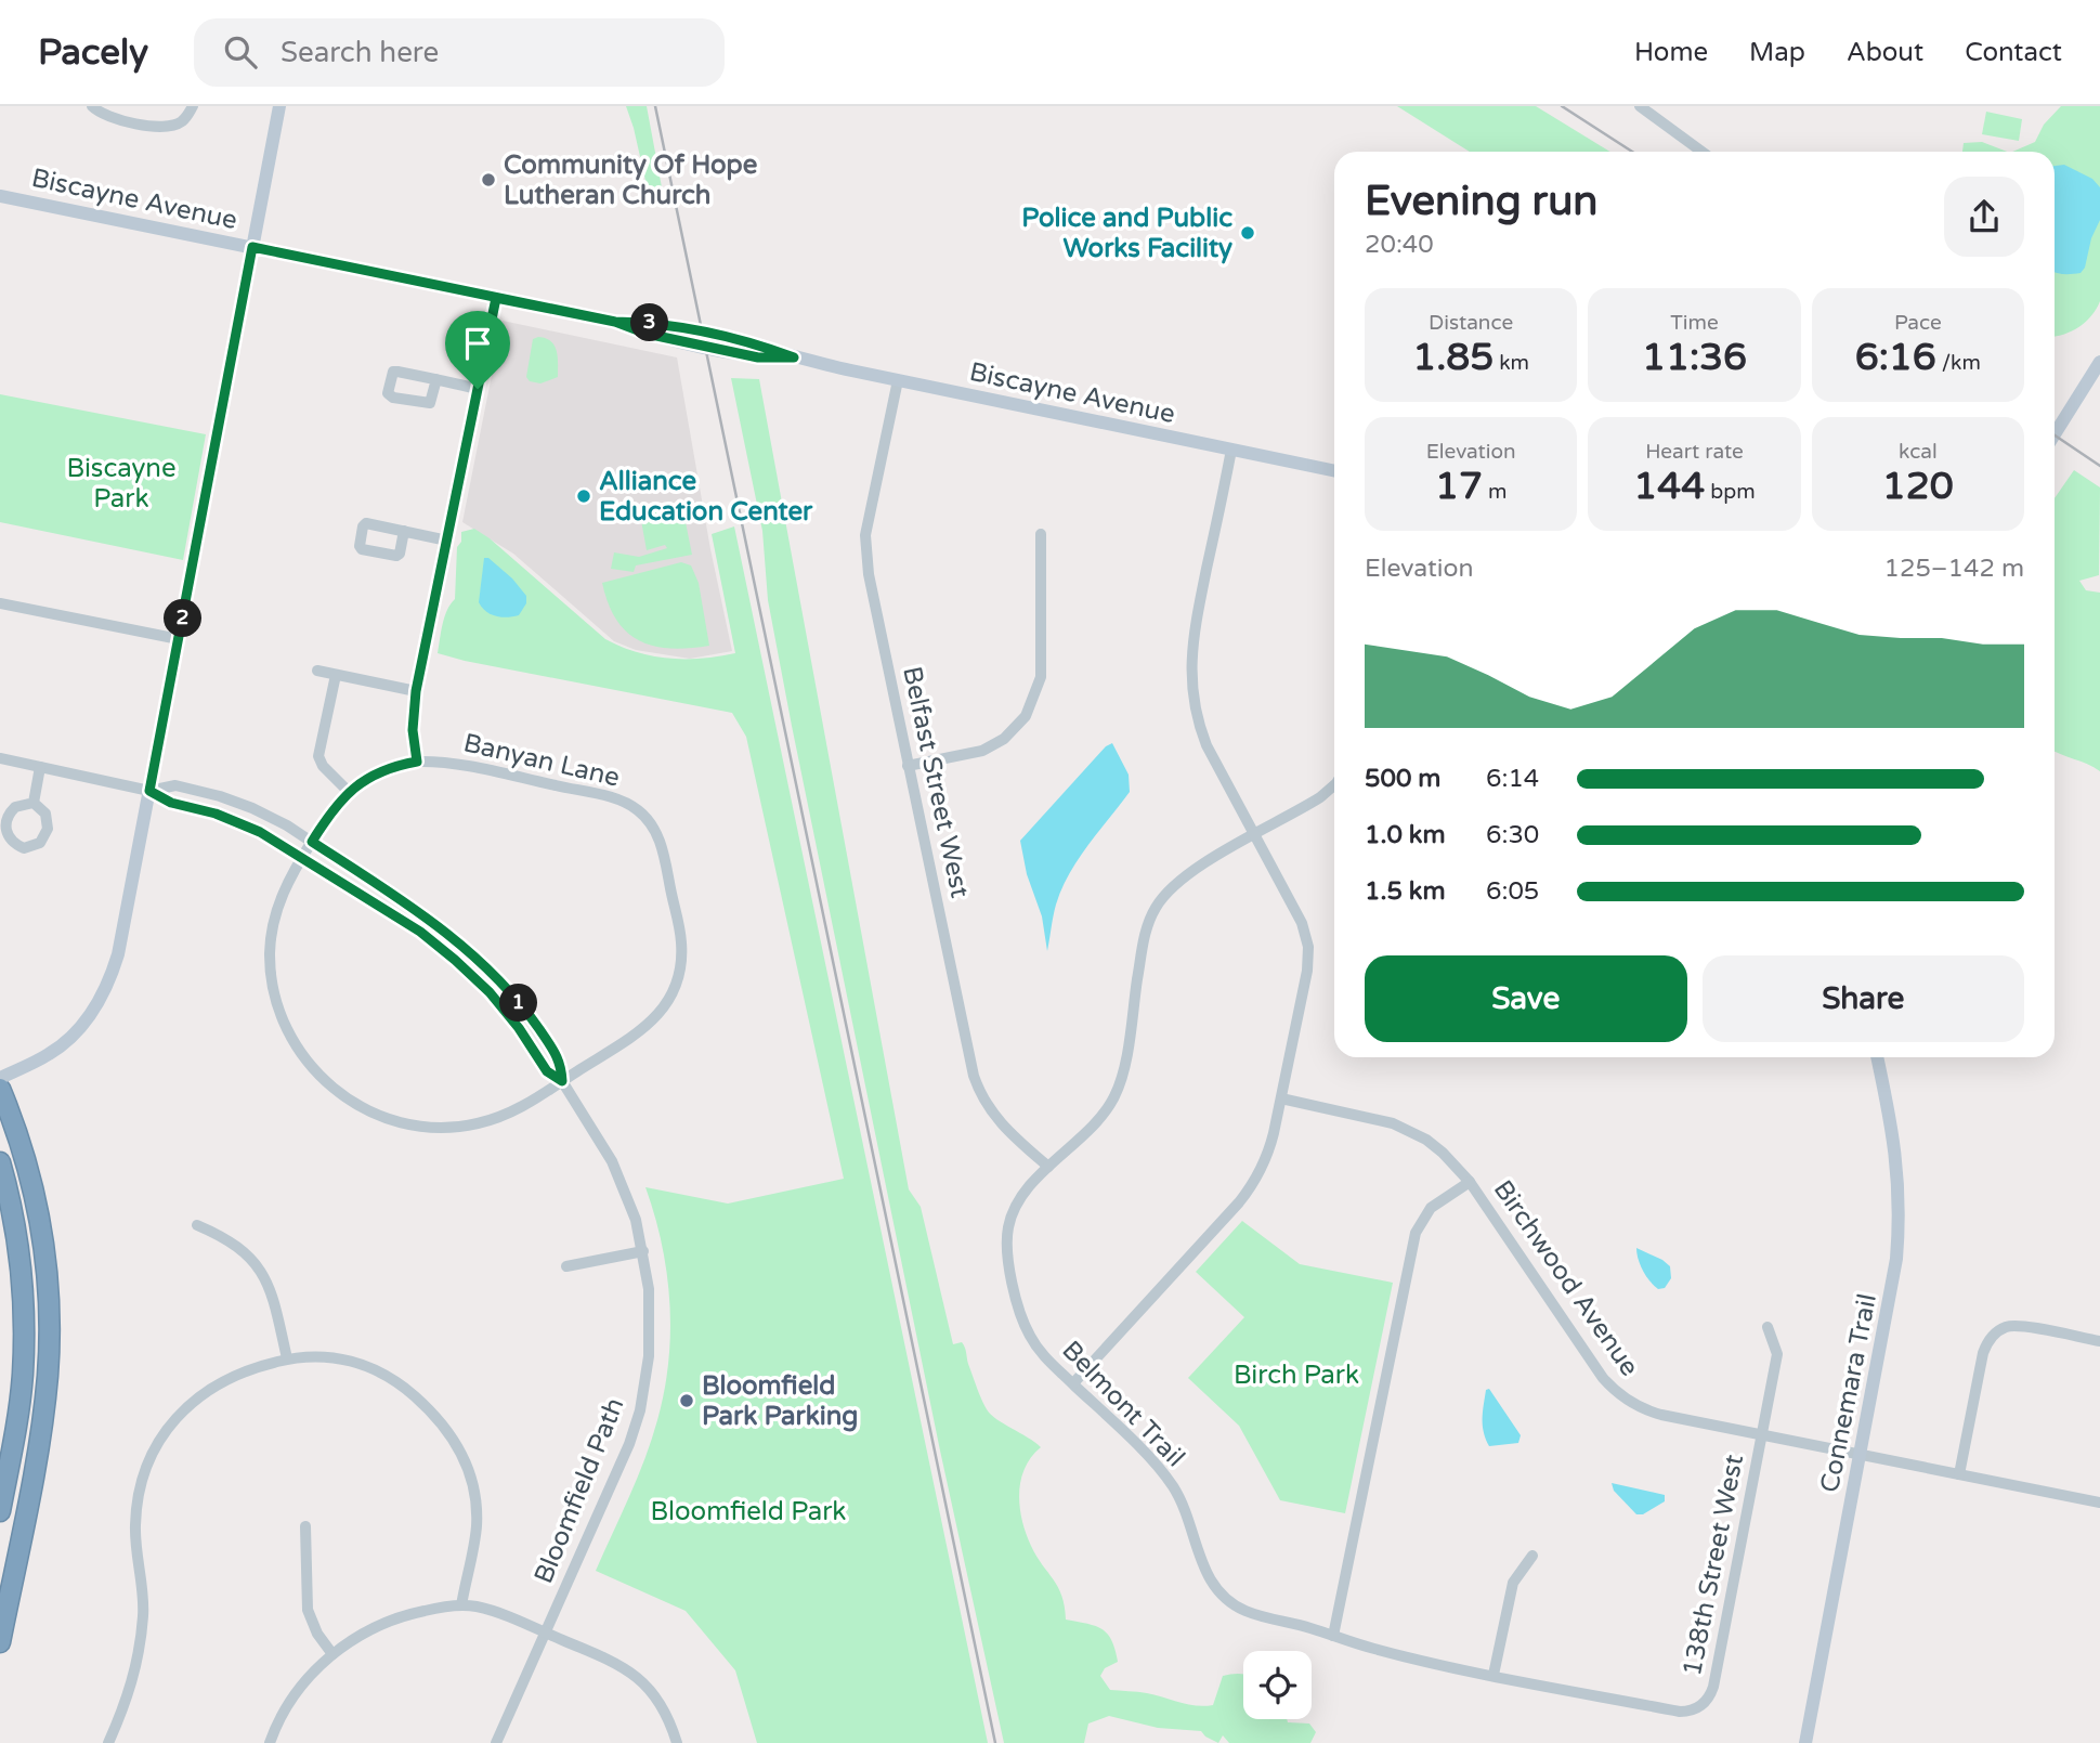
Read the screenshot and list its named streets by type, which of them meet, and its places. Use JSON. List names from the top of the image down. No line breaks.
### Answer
{"streets":{"street":["Biscayne Avenue","Banyan Lane","Belfast Street West","Birchwood Avenue","Connemara Trail","Belmont Trail","Bloomfield Path","138th Street West"]},"crossings":[["Biscayne Avenue","Belfast Street West"],["Banyan Lane","Bloomfield Path"],["Belfast Street West","Belmont Trail"],["Birchwood Avenue","Connemara Trail"],["Birchwood Avenue","138th Street West"],["Belmont Trail","138th Street West"]],"parks":["Biscayne Park","Birch Park","Bloomfield Park"],"places":["Community Of Hope Lutheran Church","Police and Public Works Facility","Alliance Education Center","Bloomfield Park Parking"],"page":{"header":"Pacely","search":"Search here","nav":["Home","Map","About","Contact"],"heading":["Evening run","20:40"],"stats":[["Distance","1.85 km"],["Time","11:36"],["Pace","6:16 /km"],["Elevation","17 m"],["Heart rate","144 bpm"],["kcal","120"]],"pins":["3","2","1"],"chart":["Elevation","125–142 m"],"list":[{"name":"500 m","note":"6:14"},{"name":"1.0 km","note":"6:30"},{"name":"1.5 km","note":"6:05"}],"buttons":["Save","Share"]}}
